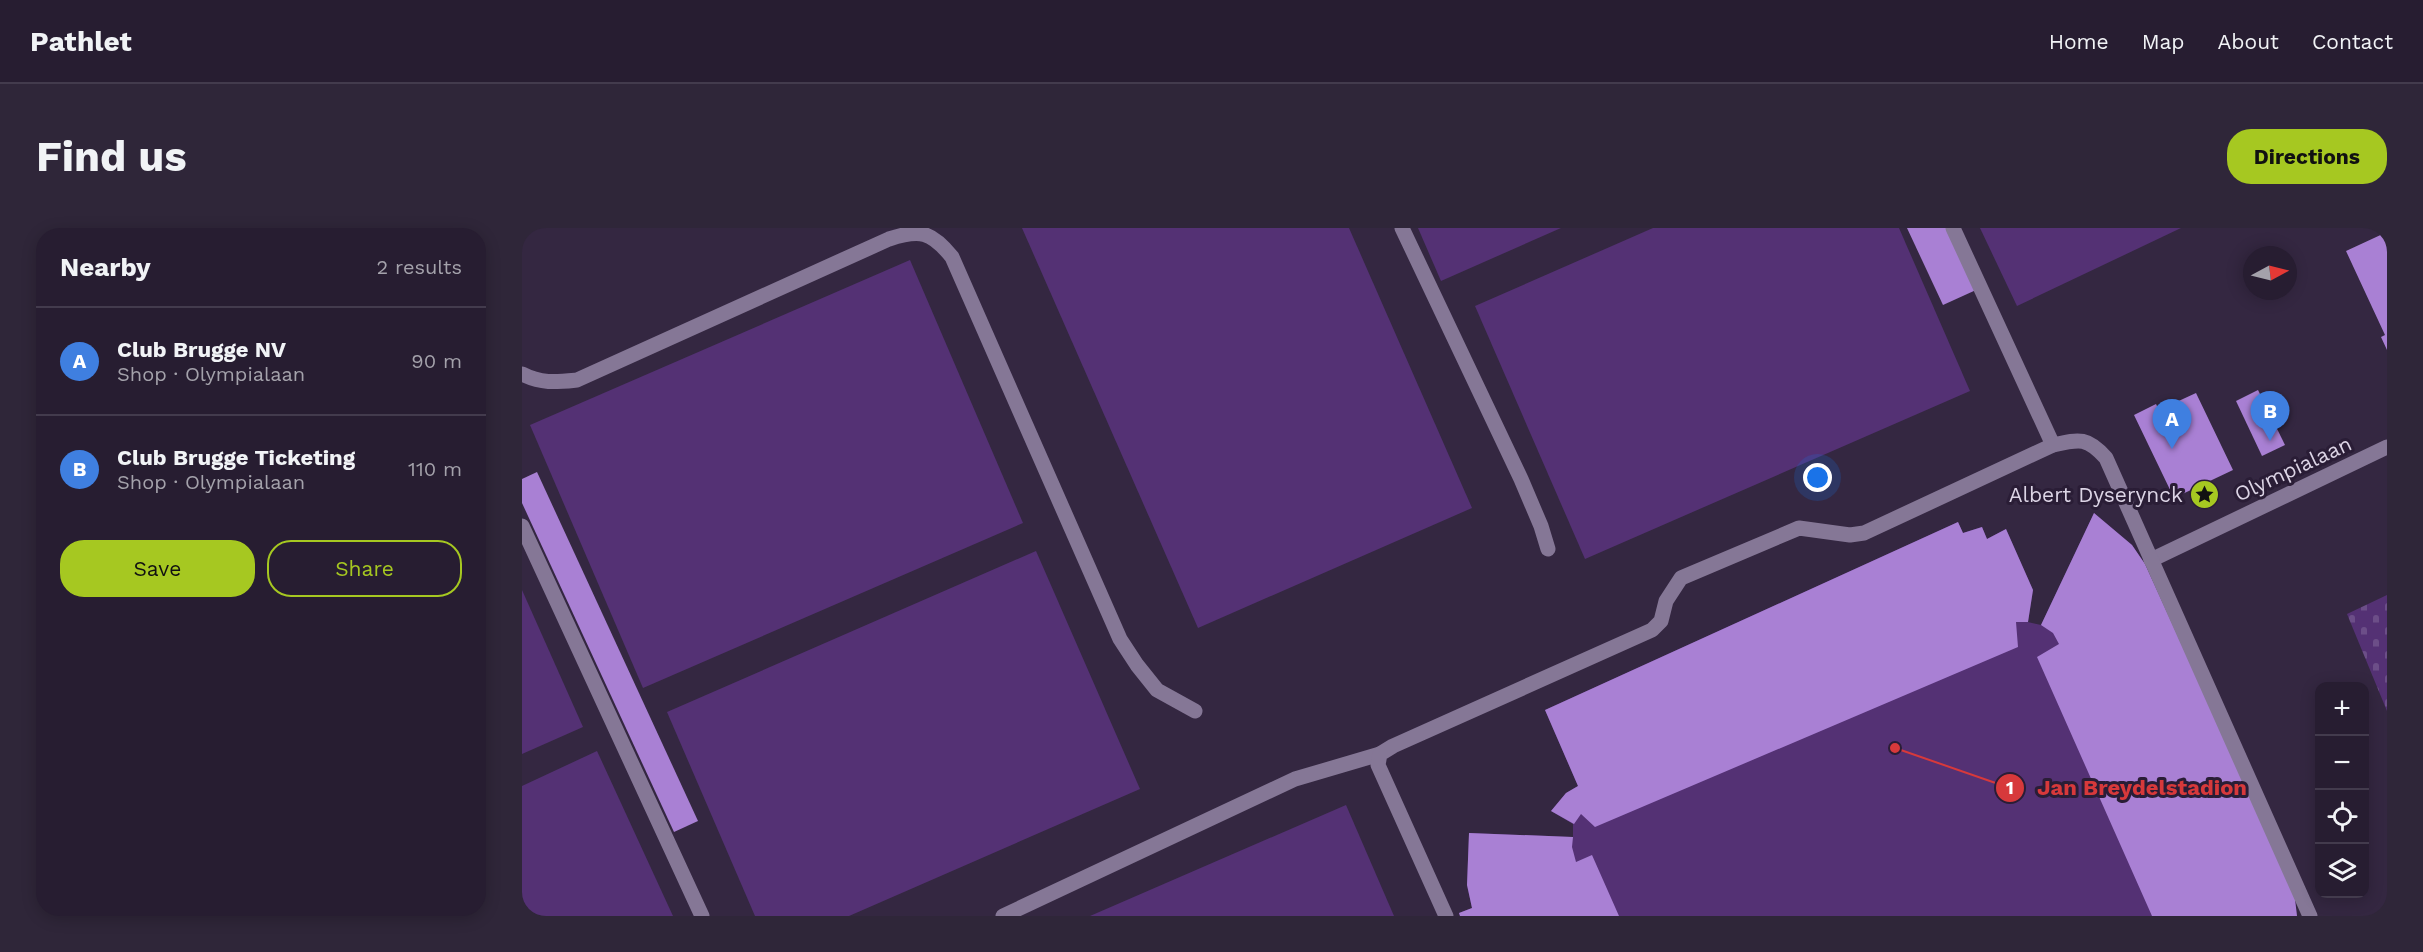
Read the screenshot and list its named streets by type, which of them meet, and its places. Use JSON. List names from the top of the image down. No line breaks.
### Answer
{"streets":{"street":["Olympialaan"]},"places":{"place":["Albert Dyserynck"],"other":["Jan Breydelstadion"]},"north":"right","page":{"header":"Pathlet","nav":["Home","Map","About","Contact"],"buttons":["Directions",["Save","Share"]],"title":"Find us","heading":["Nearby","2 results"],"list":[{"mark":"A","name":"Club Brugge NV","note":"Shop · Olympialaan","value":"90 m"},{"mark":"B","name":"Club Brugge Ticketing","note":"Shop · Olympialaan","value":"110 m"}],"pins":["B","A"],"map_buttons":["+","−"]}}
